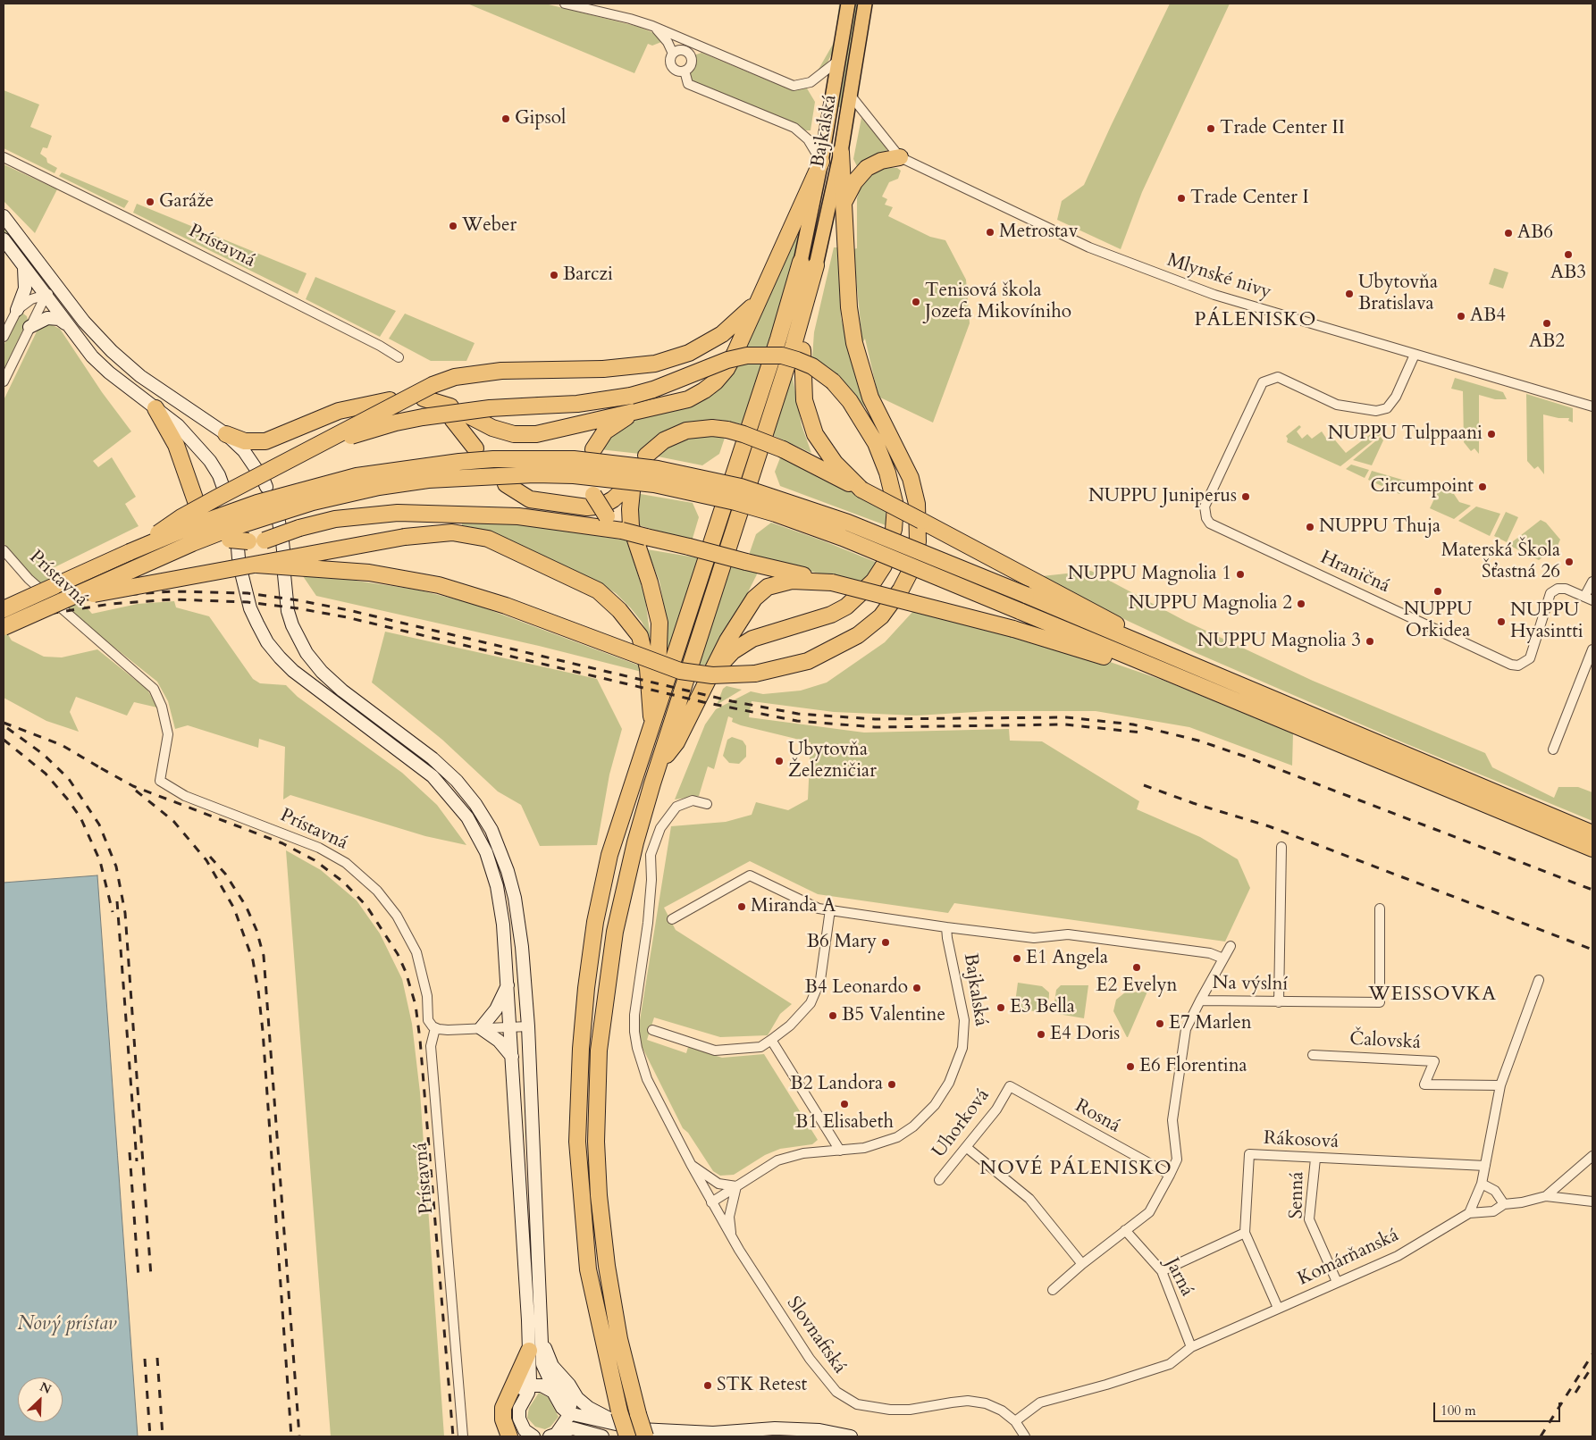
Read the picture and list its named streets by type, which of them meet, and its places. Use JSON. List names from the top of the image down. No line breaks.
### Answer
{"streets":{"main road":["Bajkalská"],"street":["Prístavná","Mlynské nivy","Hraničná","Na výslní","Čalovská","Rosná","Uhorková","Rákosová","Senná","Komárňanská","Jarná","Slovnaftská"]},"crossings":[["Bajkalská","Slovnaftská"],["Mlynské nivy","Hraničná"],["Na výslní","Rosná"],["Na výslní","Jarná"],["Rosná","Uhorková"],["Rákosová","Senná"],["Rákosová","Komárňanská"],["Senná","Komárňanská"],["Komárňanská","Jarná"],["Komárňanská","Slovnaftská"]],"districts":["PÁLENISKO","WEISSOVKA","NOVÉ PÁLENISKO"],"water":["Nový prístav"],"places":["Gipsol","Trade Center II","Trade Center I","Garáže","Weber","Metrostav","AB6","AB3","Barczi","Ubytovňa Bratislava","Tenisová škola Jozefa Mikovíniho","AB4","AB2","NUPPU Tulppaani","Circumpoint","NUPPU Juniperus","NUPPU Thuja","Materská Škola Šťastná 26","NUPPU Magnolia 1","NUPPU Orkidea","NUPPU Magnolia 2","NUPPU Hyasintti","NUPPU Magnolia 3","Ubytovňa Železničiar","Miranda A","B6 Mary","E1 Angela","E2 Evelyn","B4 Leonardo","E3 Bella","B5 Valentine","E7 Marlen","E4 Doris","E6 Florentina","B2 Landora","B1 Elisabeth","STK Retest"],"scale_bar":"100 m","north":"top right"}
